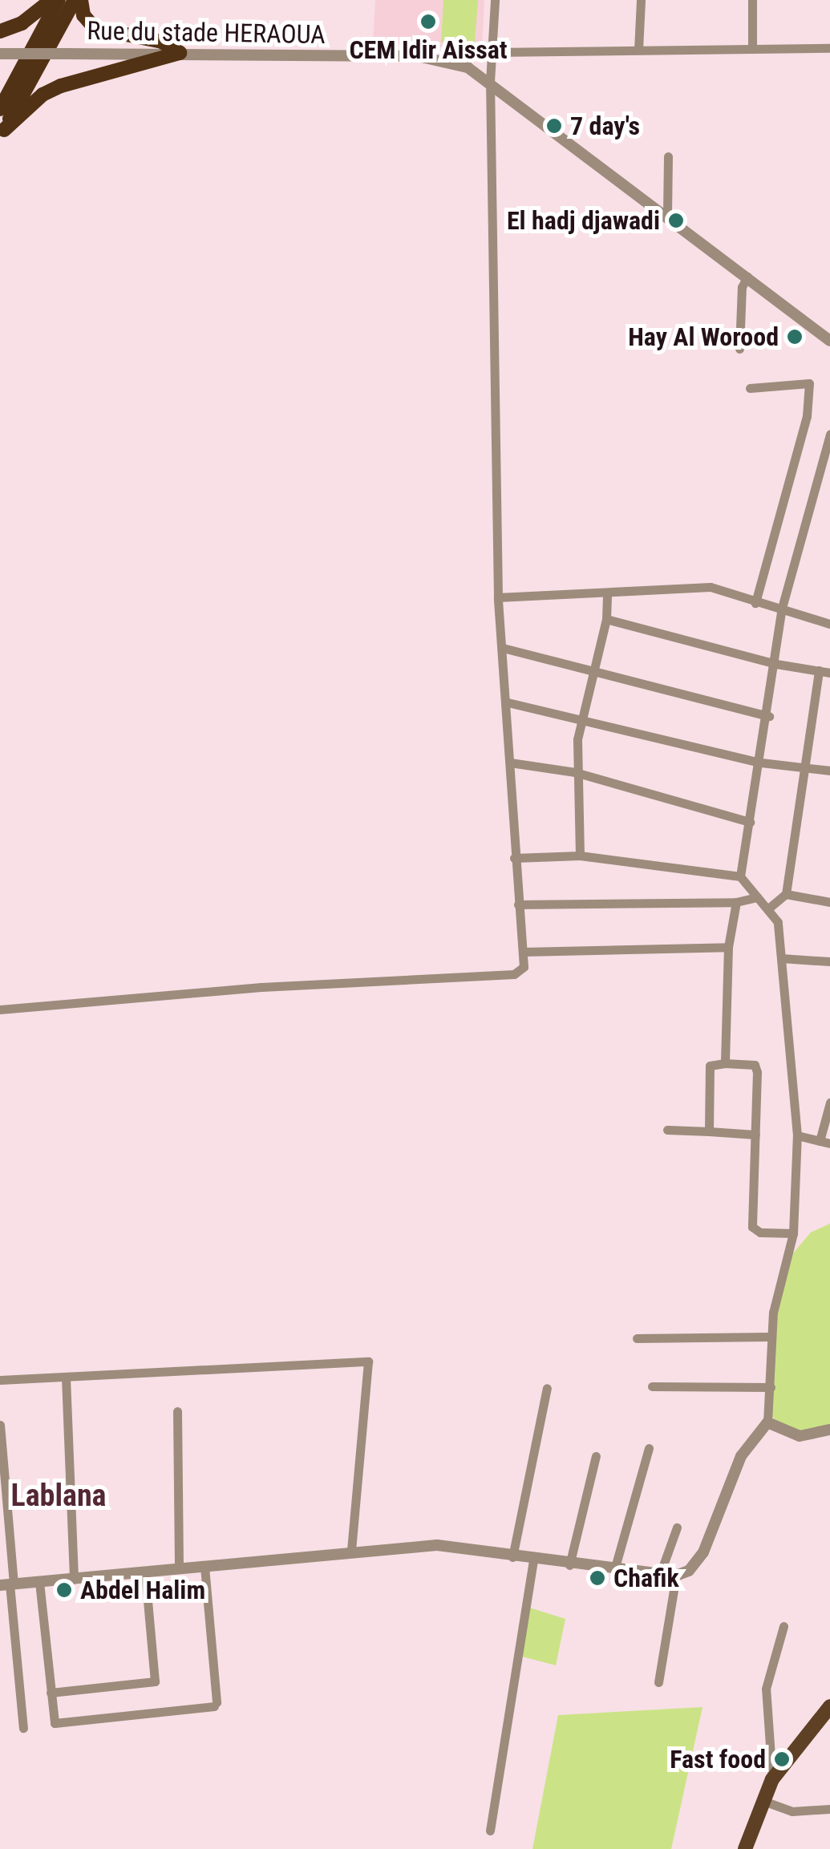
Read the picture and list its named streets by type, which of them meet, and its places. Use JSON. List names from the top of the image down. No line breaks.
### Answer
{"streets":{"street":["Rue du stade HERAOUA"]},"districts":["Lablana"],"places":["CEM Idir Aissat","7 day's","El hadj djawadi","Hay Al Worood","Chafik","Abdel Halim","Fast food"]}
